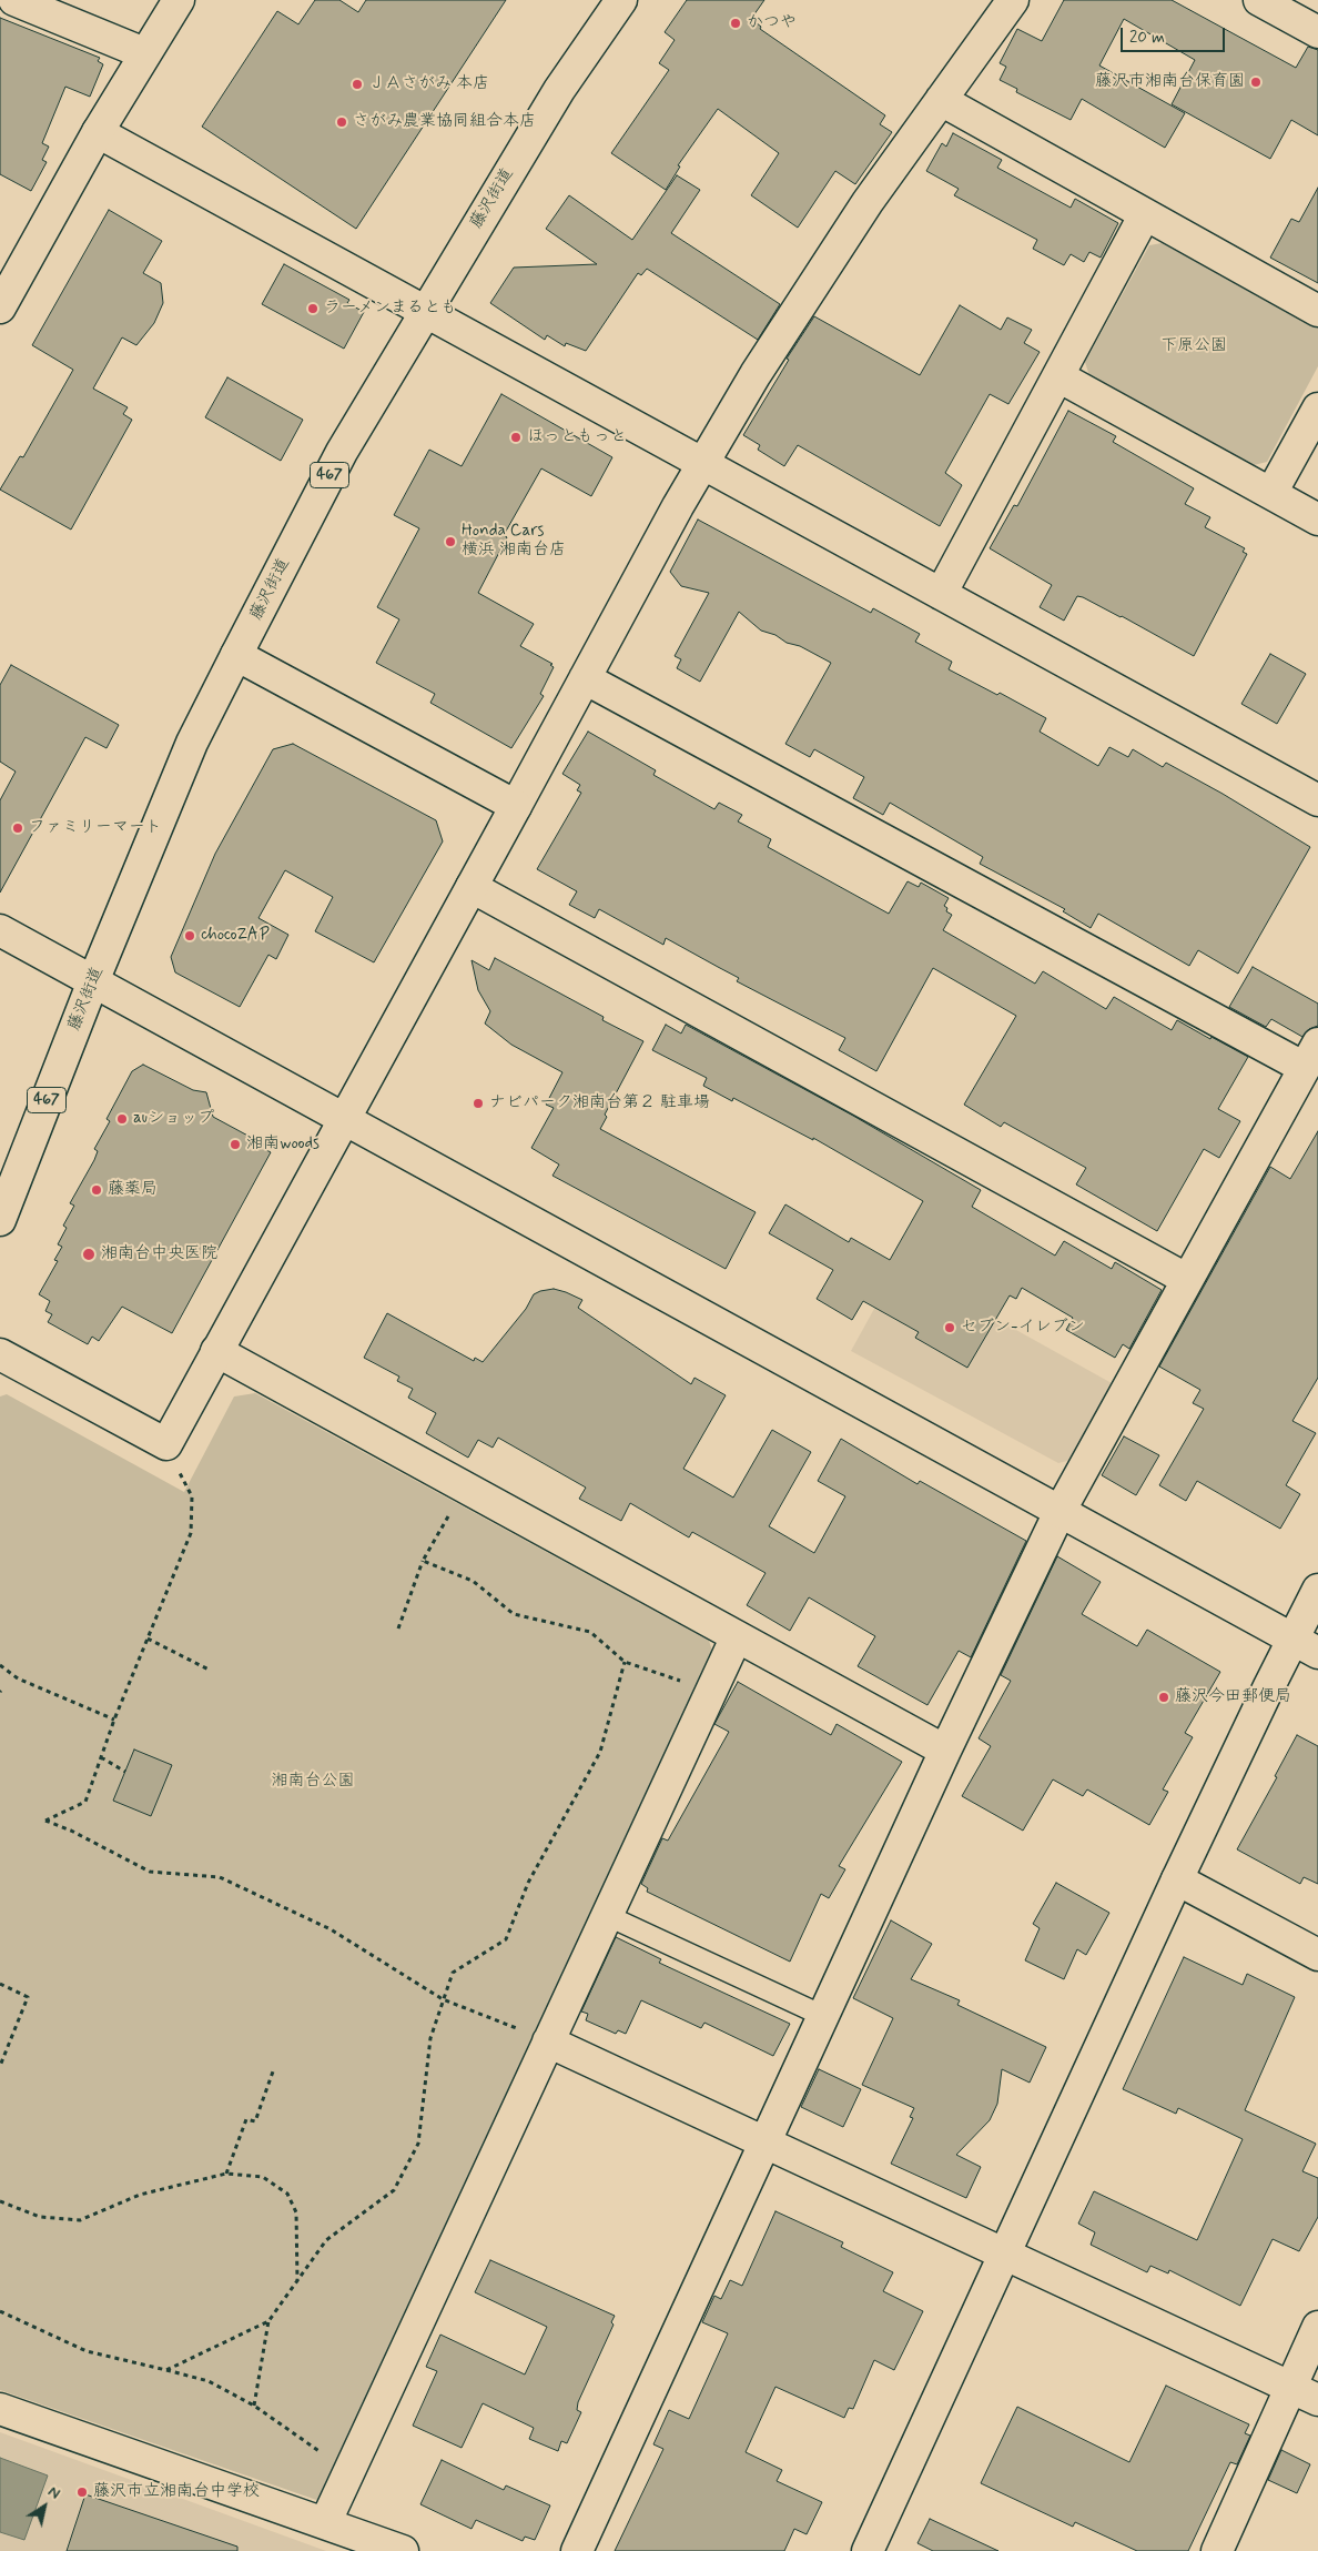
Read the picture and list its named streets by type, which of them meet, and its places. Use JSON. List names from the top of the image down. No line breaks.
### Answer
{"streets":{"main road":["藤沢街道","467"]},"parks":["下原公園","湘南台公園"],"places":["かつや","藤沢市湘南台保育園","ＪＡさがみ 本店","さがみ農業協同組合本店","ラーメンまるとも","ほっともっと","Honda Cars 横浜 湘南台店","ファミリーマート","chocoZAP","ナビパーク湘南台第２ 駐車場","auショップ","湘南woods","藤薬局","湘南台中央医院","セブン-イレブン","藤沢今田郵便局","藤沢市立湘南台中学校"],"scale_bar":"20 m","north":"top right"}
